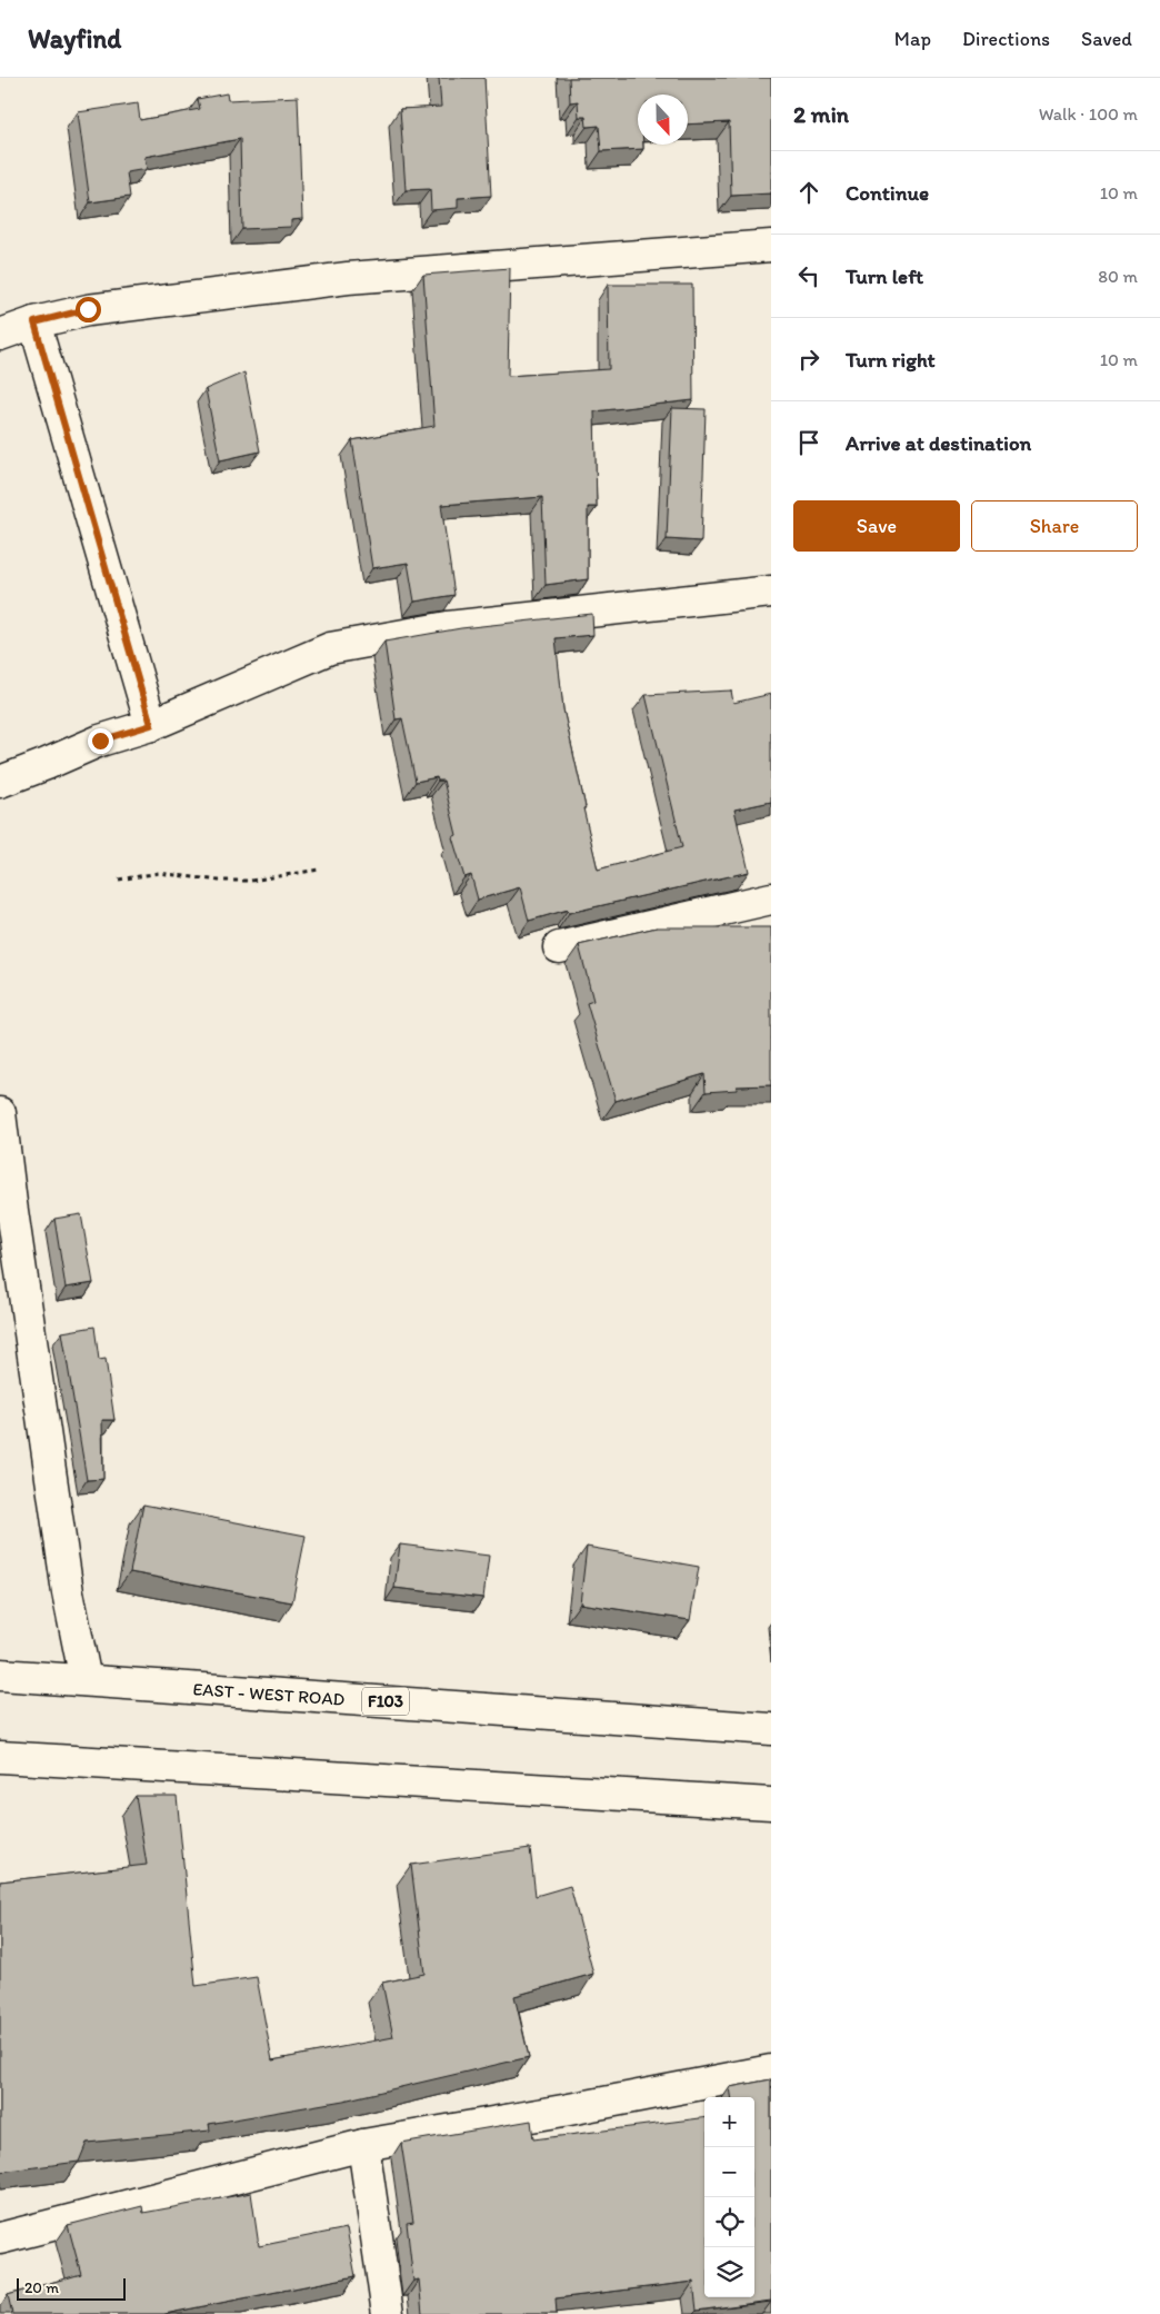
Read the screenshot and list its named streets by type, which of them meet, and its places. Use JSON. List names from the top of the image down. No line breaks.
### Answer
{"streets":{"street":["EAST - WEST ROAD","F103"]},"scale_bar":"20 m","north":"bottom","page":{"header":"Wayfind","nav":["Map","Directions","Saved"],"heading":["2 min","Walk · 100 m"],"list":[["Continue","10 m"],["Turn left","80 m"],["Turn right","10 m"],"Arrive at destination"],"buttons":["Save","Share"],"map_buttons":["+","−"],"scale":"20 m"}}
